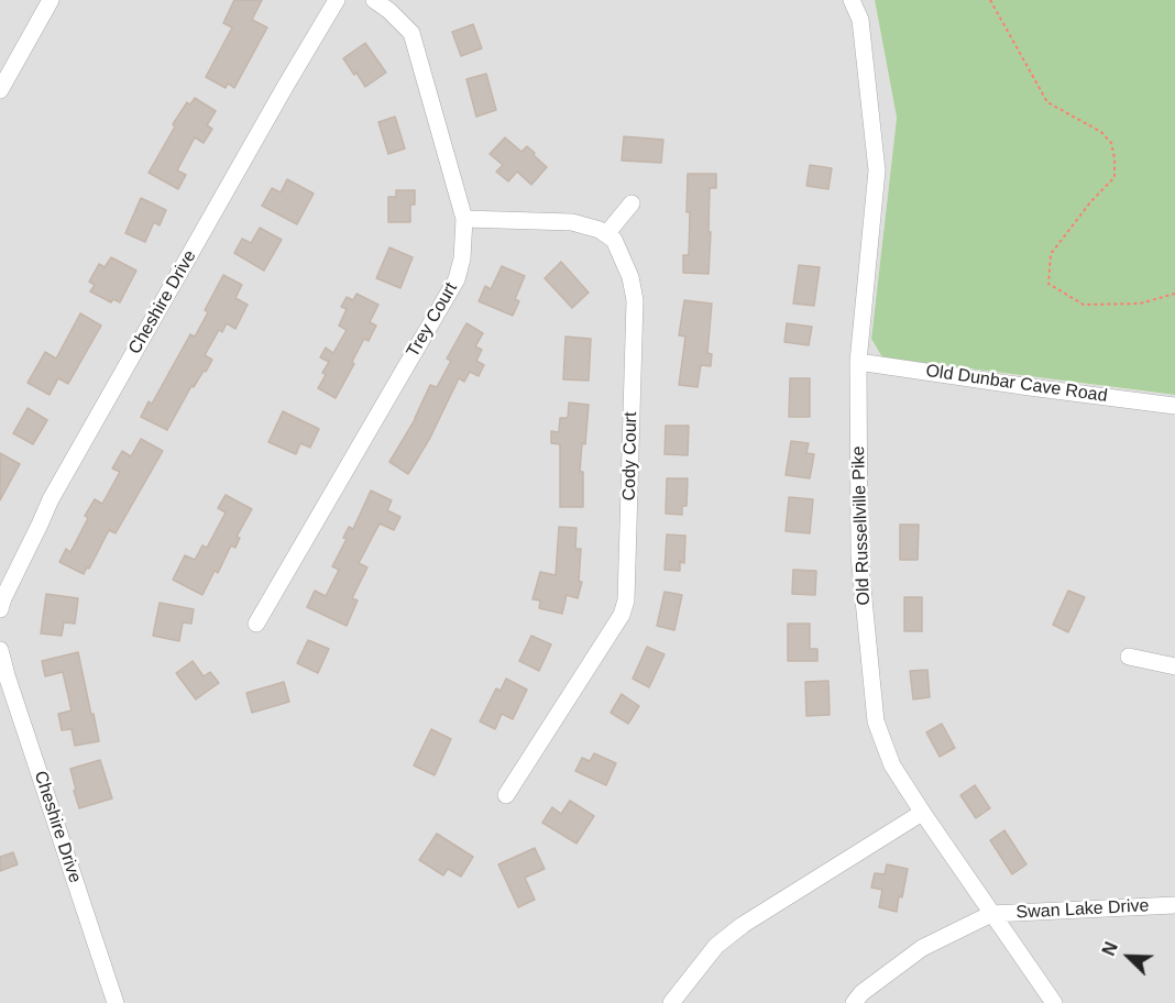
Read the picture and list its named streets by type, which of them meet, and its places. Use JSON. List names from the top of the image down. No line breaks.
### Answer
{"streets":{"street":["Cheshire Drive","Trey Court","Old Dunbar Cave Road","Cody Court","Old Russellville Pike","Swan Lake Drive"]},"crossings":[["Old Dunbar Cave Road","Old Russellville Pike"],["Old Russellville Pike","Swan Lake Drive"]],"north":"top left"}
